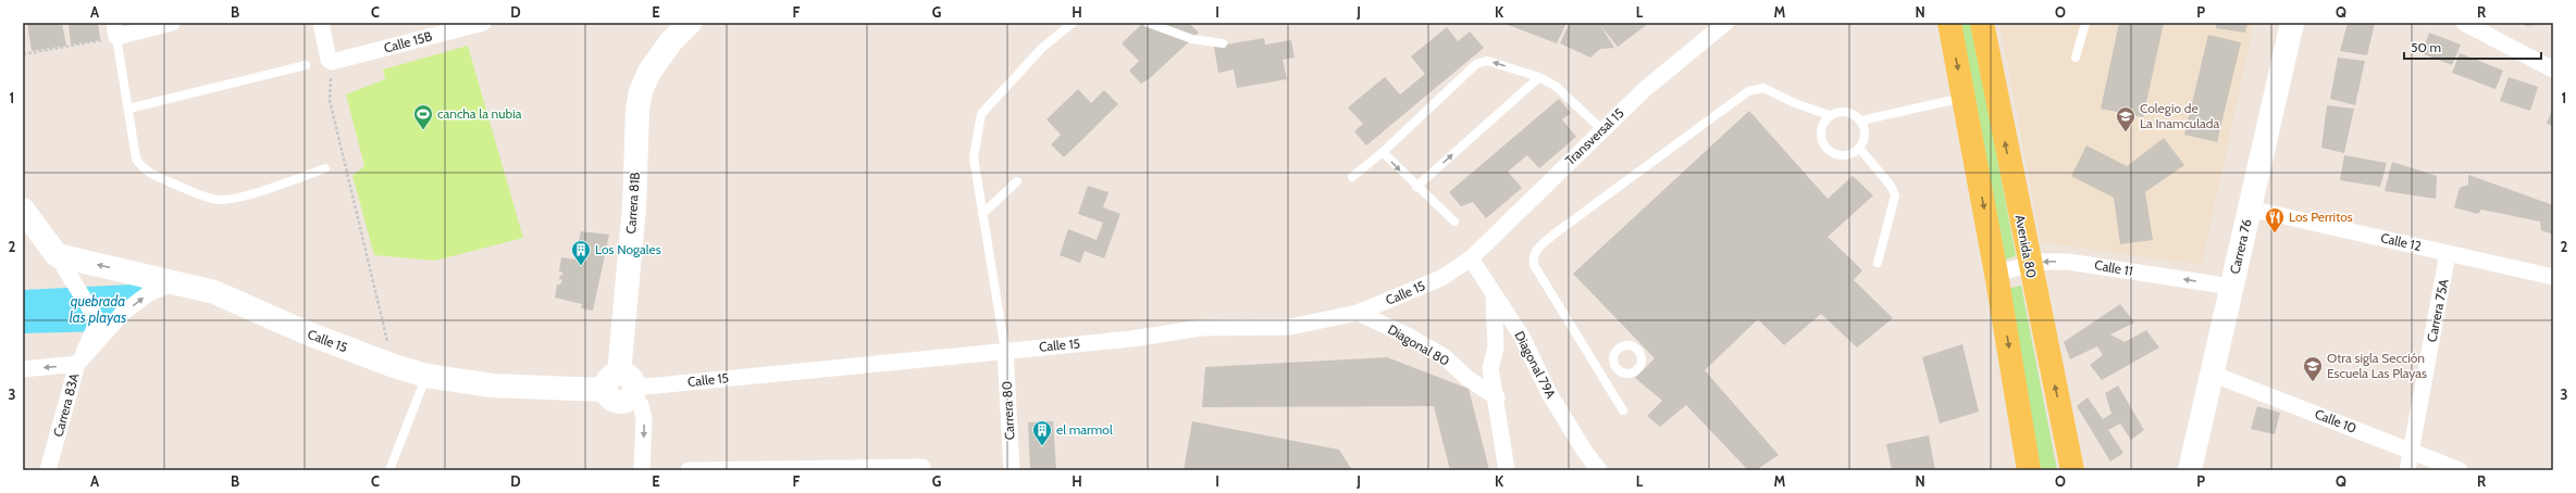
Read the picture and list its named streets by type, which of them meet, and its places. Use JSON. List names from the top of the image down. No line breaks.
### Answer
{"streets":{"main road":["Avenida 80"],"street":["Calle 15B","Transversal 15","Carrera 81B","Calle 12","Carrera 76","Calle 11","Calle 15","Carrera 75A","Diagonal 80","Diagonal 79A","Carrera 83A","Carrera 80","Calle 10"]},"crossings":[["Transversal 15","Calle 15"],["Transversal 15","Diagonal 79A"],["Carrera 81B","Calle 15"],["Calle 12","Carrera 76"],["Calle 12","Carrera 75A"],["Avenida 80","Calle 11"],["Carrera 76","Calle 11"],["Carrera 76","Calle 10"],["Calle 15","Diagonal 80"],["Calle 15","Diagonal 79A"],["Calle 15","Carrera 83A"],["Calle 15","Carrera 80"],["Carrera 75A","Calle 10"]],"one_way":["Calle 11","Carrera 83A"],"water":["quebrada las playas"],"places":{"sports":["cancha la nubia"],"school or university":["Colegio de La Inamculada","Otra sigla Sección Escuela Las Playas"],"restaurant":["Los Perritos"],"building":["Los Nogales","el marmol"]},"scale_bar":"50 m","grid":{"columns":["A","B","C","D","E","F","G","H","I","J","K","L","M","N","O","P","Q","R"],"rows":["1","2","3"]}}
